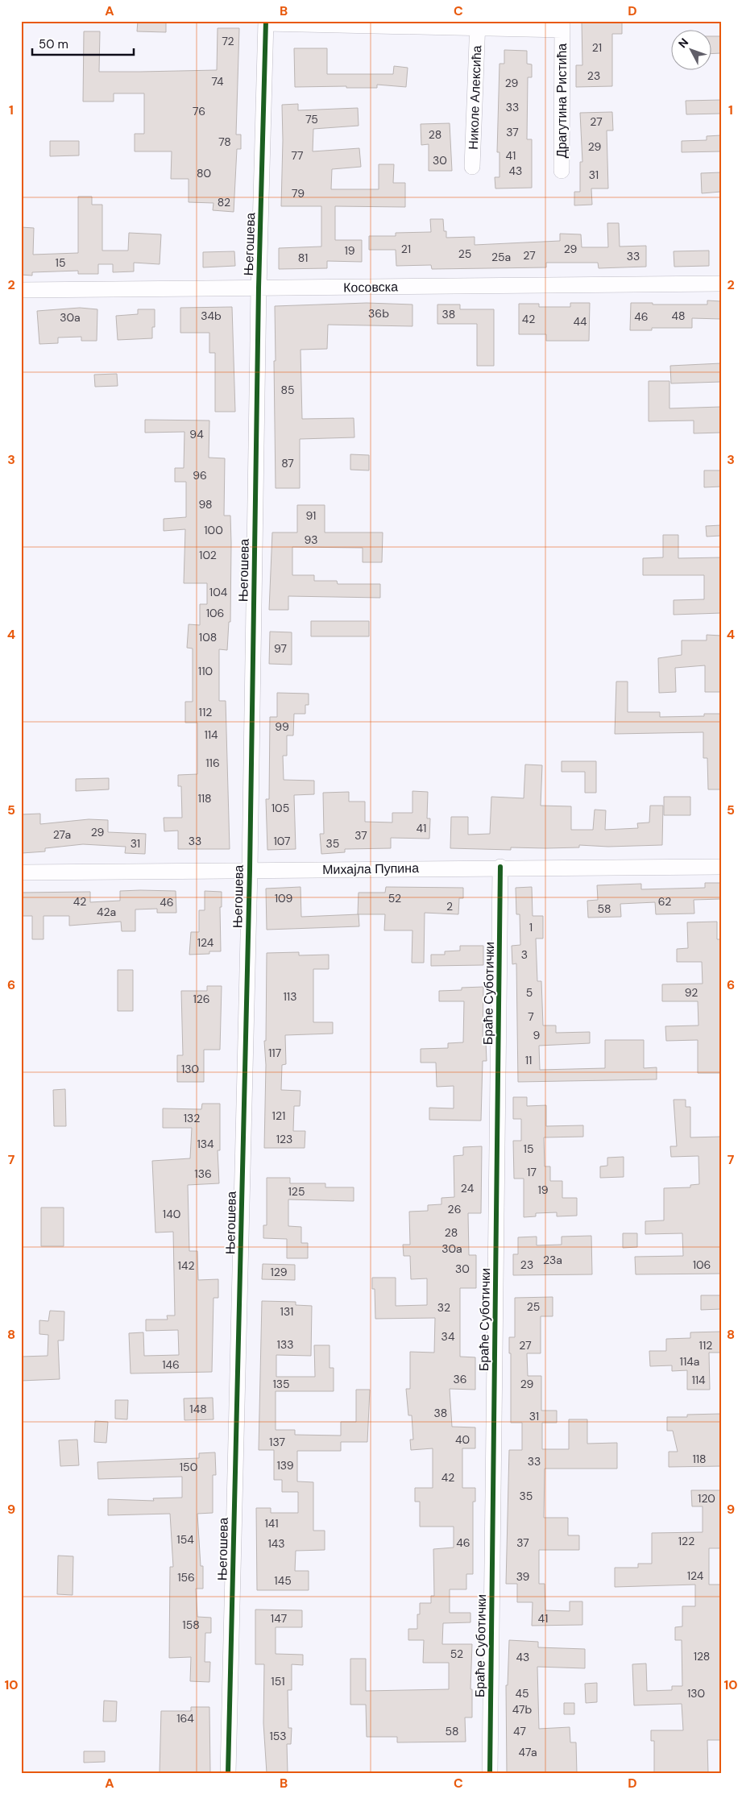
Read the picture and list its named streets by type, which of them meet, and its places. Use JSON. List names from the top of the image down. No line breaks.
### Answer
{"streets":{"street":["Николе Алексића","Драгутина Ристића","Његошева","Косовска","Михајла Пупина","Браће Суботички"]},"crossings":[["Николе Алексића","Драгутина Ристића"],["Николе Алексића","Његошева"],["Његошева","Косовска"],["Његошева","Михајла Пупина"],["Михајла Пупина","Браће Суботички"]],"house_numbers":["72","21","23","74","29","33","76","75","27","37","28","78","29","77","41","30","43","80","31","79","82","21","29","19","25","27","33","25a","81","15","36b","38","34b","48","46","30a","42","44","85","94","87","96","98","91","100","93","102","104","106","108","97","110","112","99","114","116","118","105","41","29","27a","37","33","107","31","35","109","52","42","62","46","2","58","42a","1","124","3","5","92","113","126","7","9","117","11","130","121","132","123","134","15","17","136","24","19","125","26","140","28","30a","23a","23","106","142","30","129","25","32","131","34","133","27","112","114a","146","36","114","135","29","148","38","31","40","137","118","33","139","150","42","35","120","141","154","122","46","37","143","124","39","156","145","147","41","158","52","128","43","151","45","130","47b","164","58","47","153","47a"],"scale_bar":"50 m","north":"top left","grid":{"columns":["A","B","C","D"],"rows":["1","2","3","4","5","6","7","8","9","10"]}}
